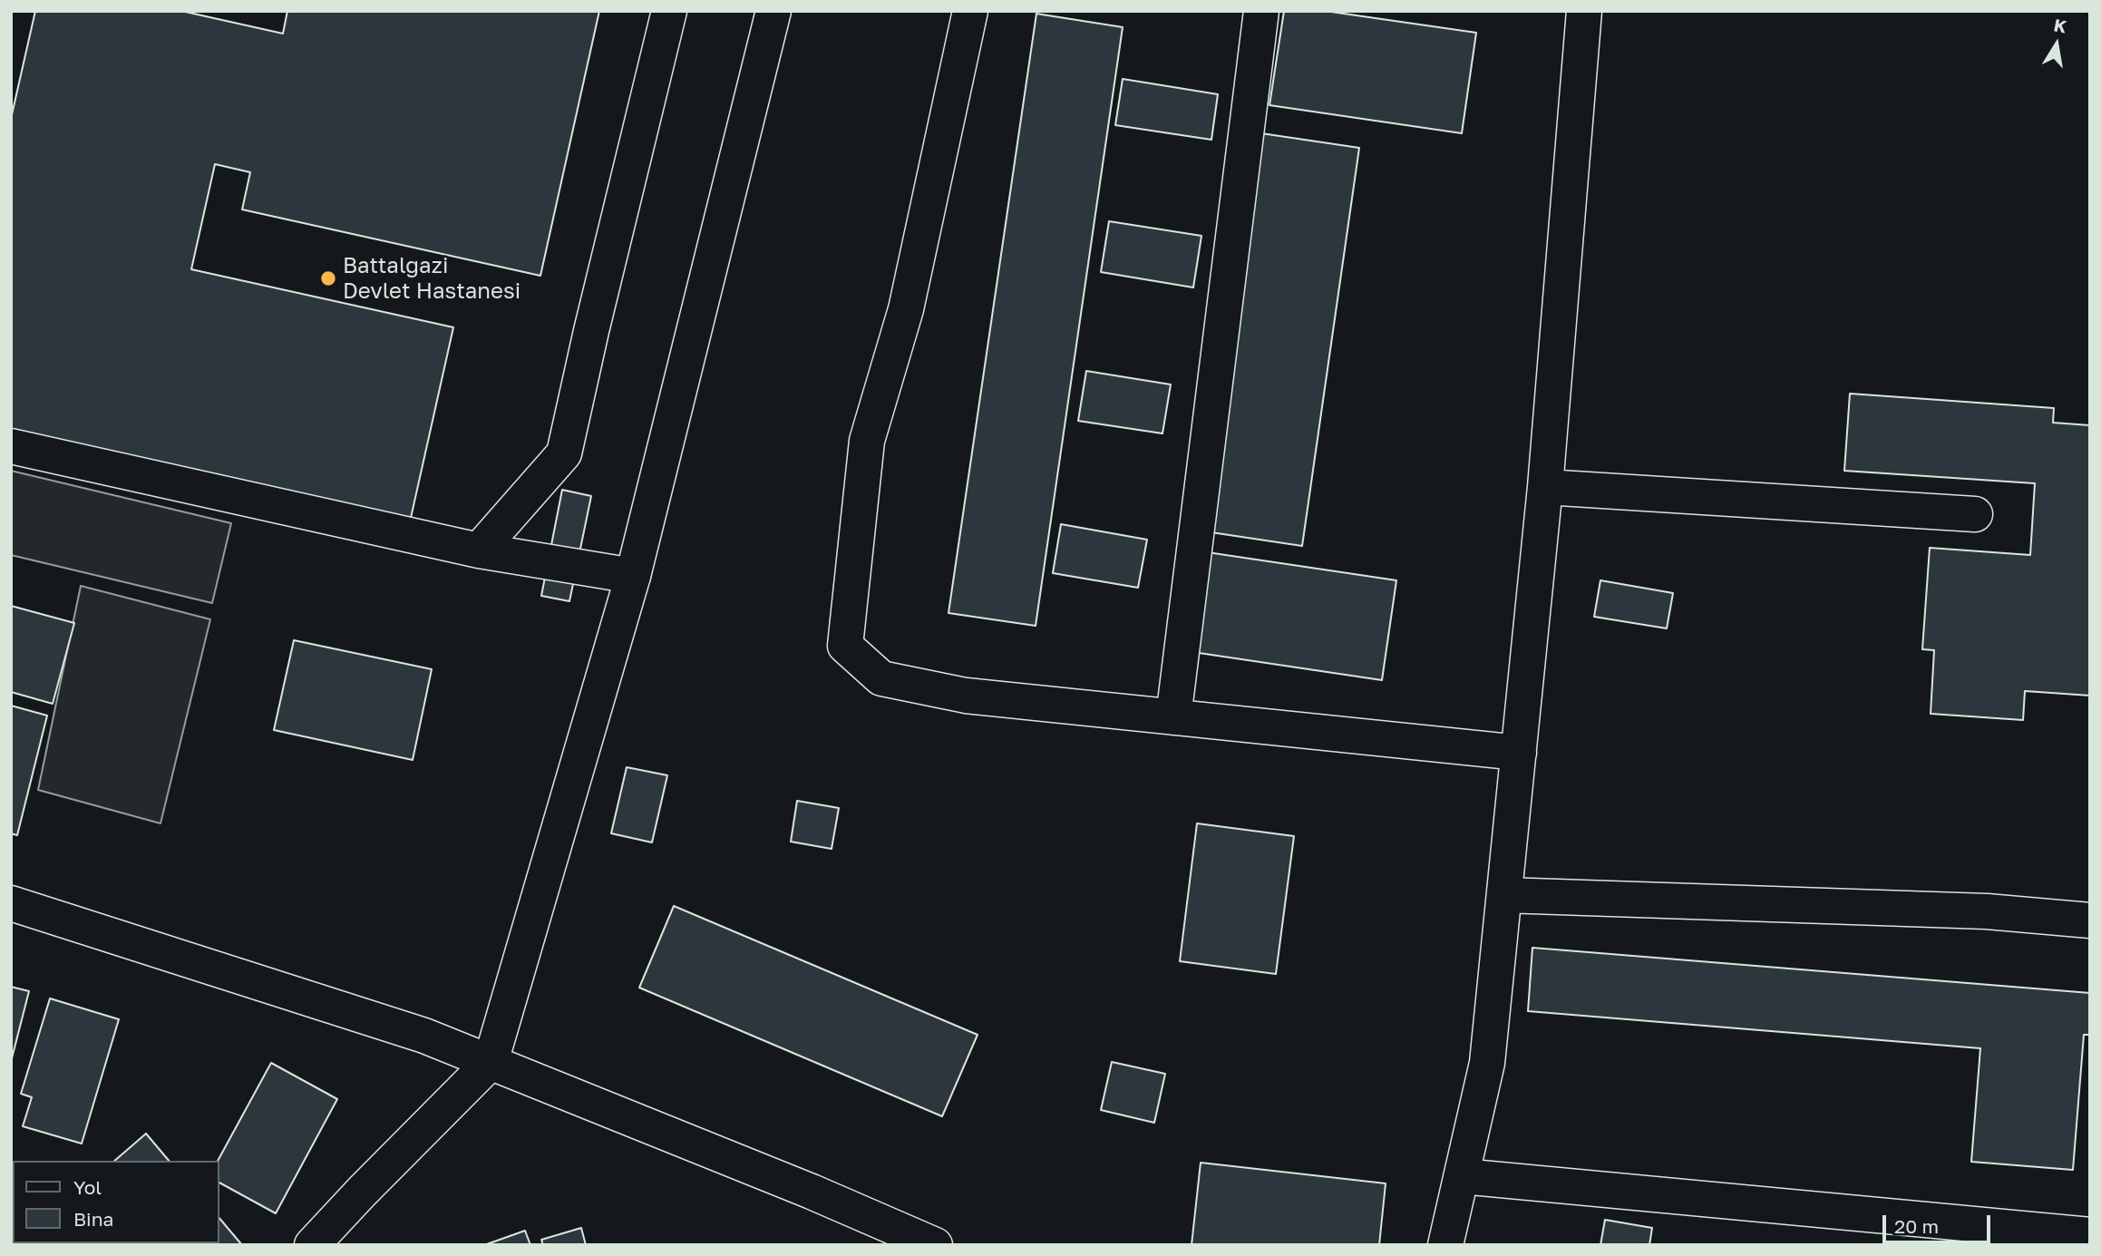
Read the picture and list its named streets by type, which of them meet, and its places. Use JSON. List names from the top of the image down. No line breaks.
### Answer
{"places":["Battalgazi Devlet Hastanesi"],"legend":["Yol","Bina"],"scale_bar":"20 m","north":"top"}
